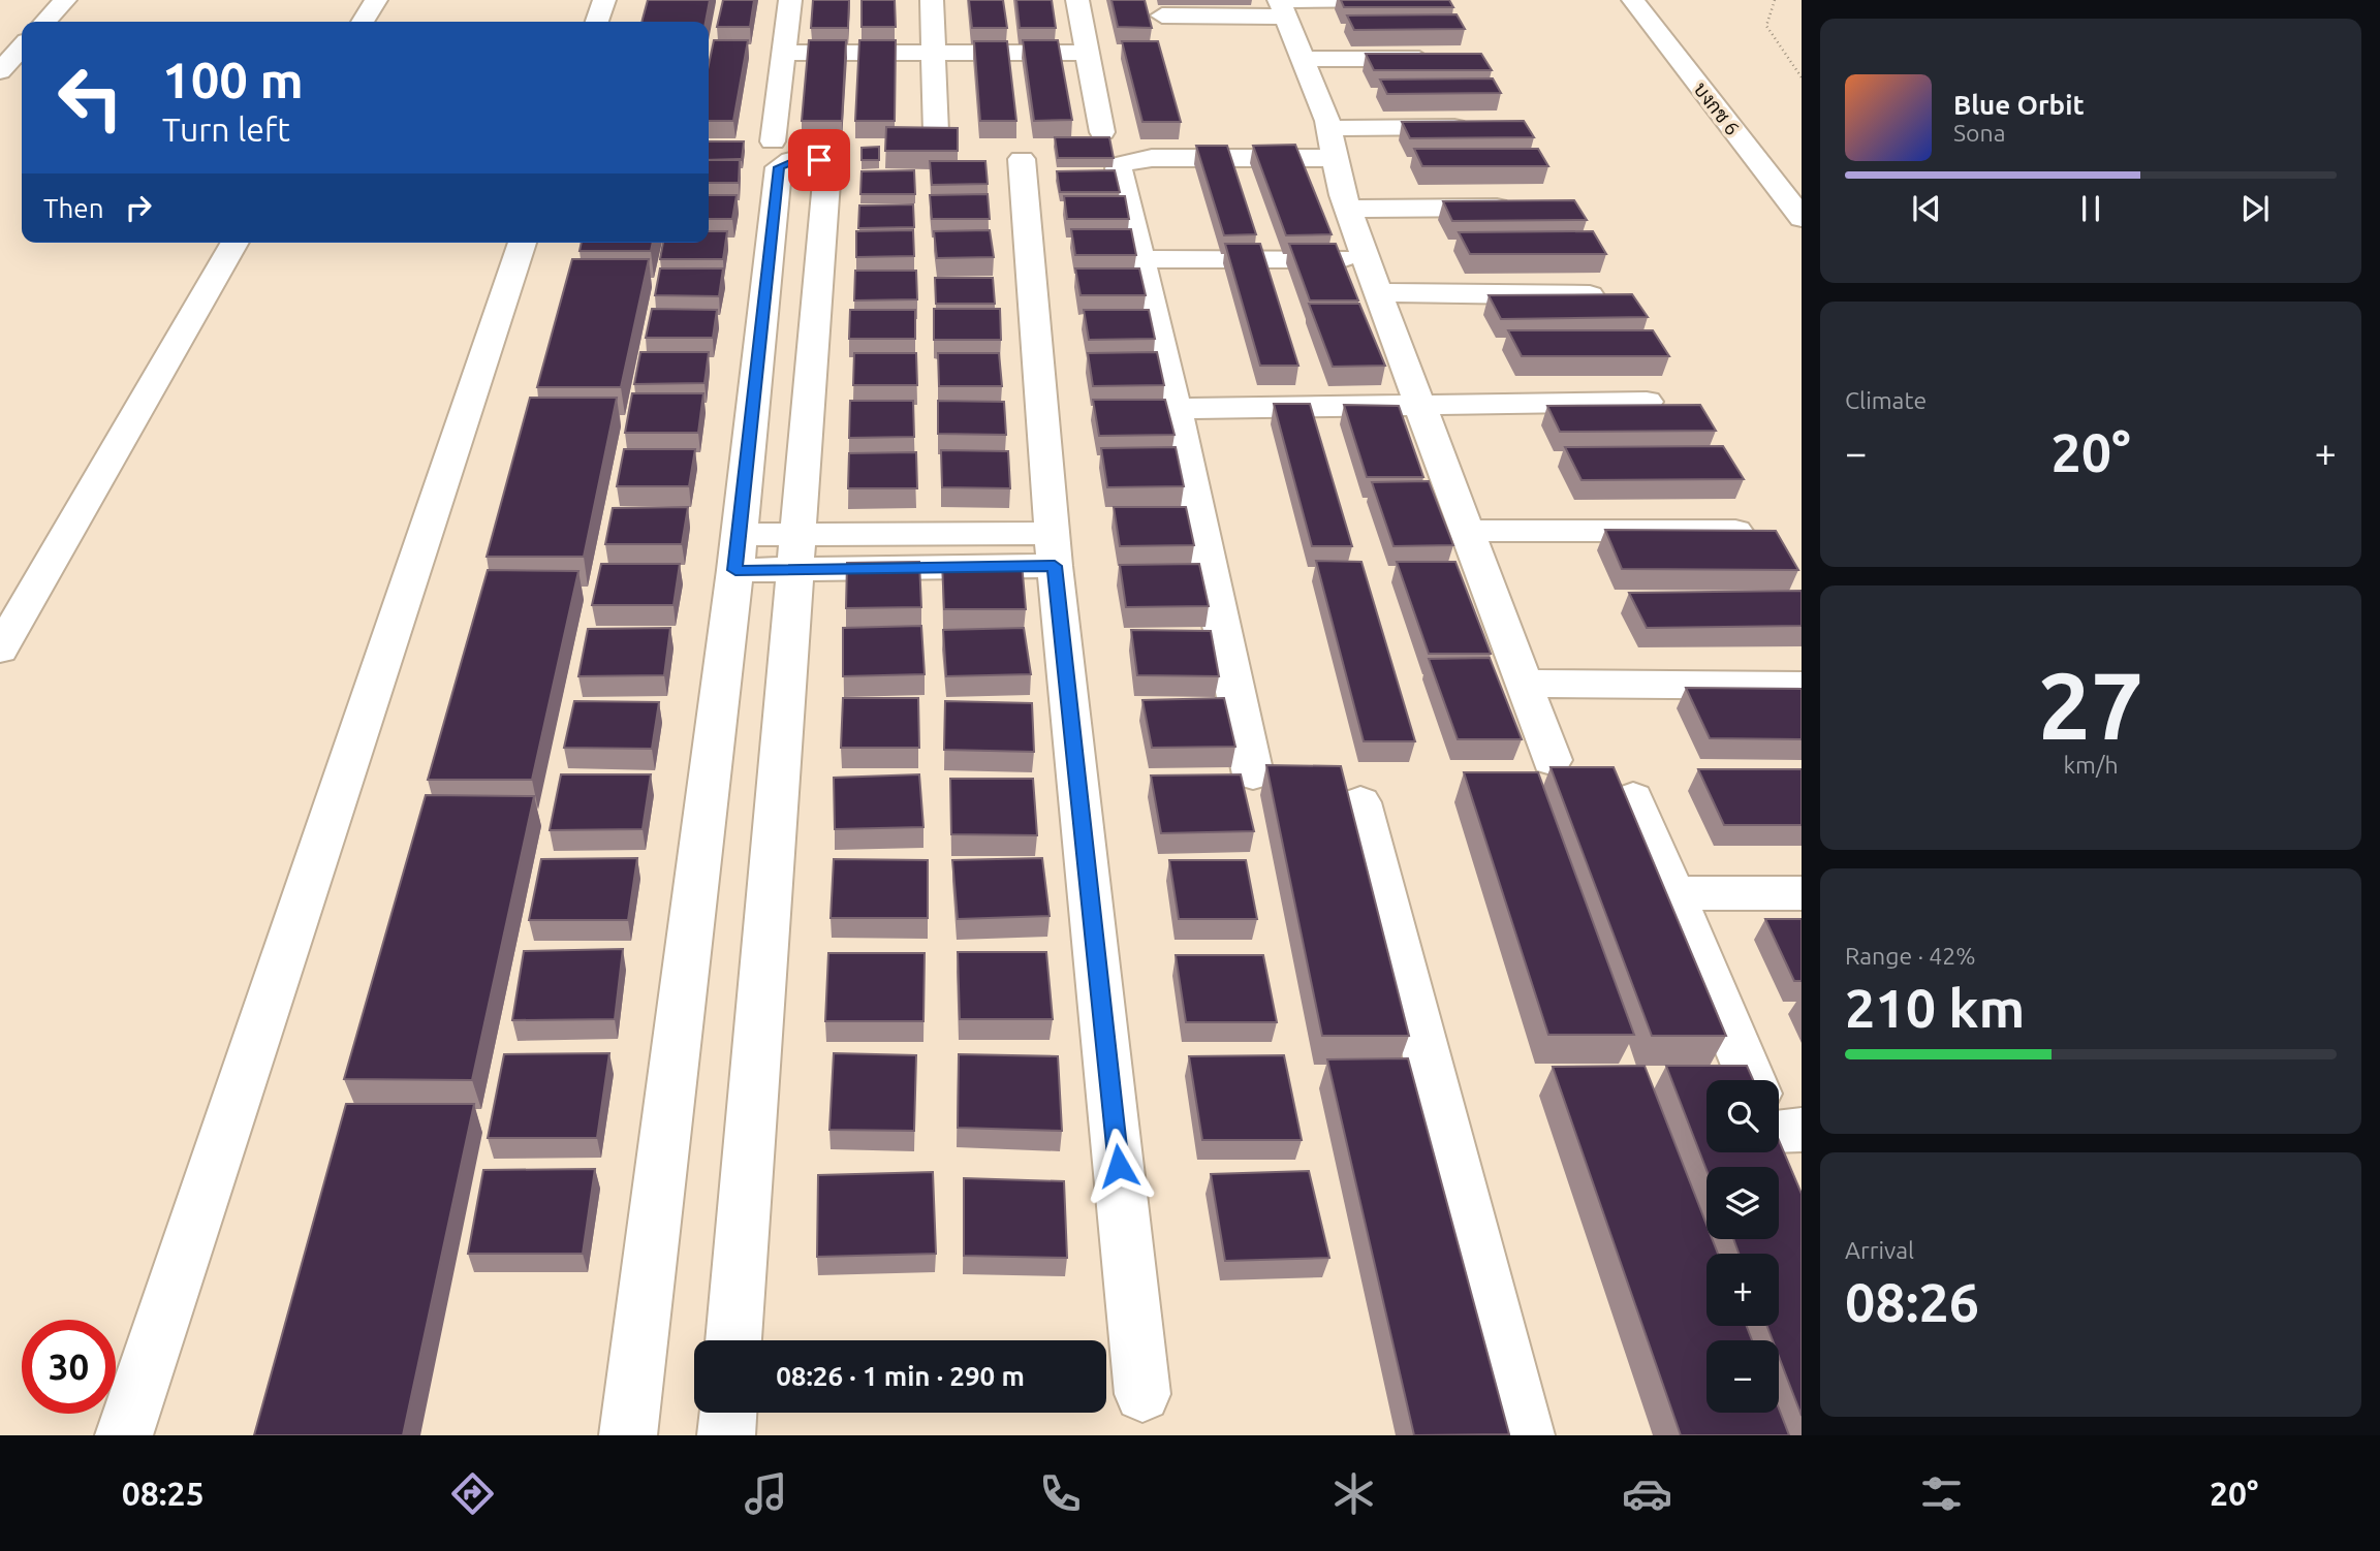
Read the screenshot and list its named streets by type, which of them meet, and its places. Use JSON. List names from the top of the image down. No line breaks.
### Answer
{"streets":{"street":["บงกช 6"]},"page":{"turn":["100 m","Turn left"],"song":["Blue Orbit","Sona"],"then":"Then","tile":["Climate",["27","km/h"],["Range · 42%","210 km"],["Arrival","08:26"]],"heat":["−","20°","+"],"map_buttons":["+","−"],"limit":"30","trip":"08:26 · 1 min · 290 m","tabs":["08:25","20°"]}}
